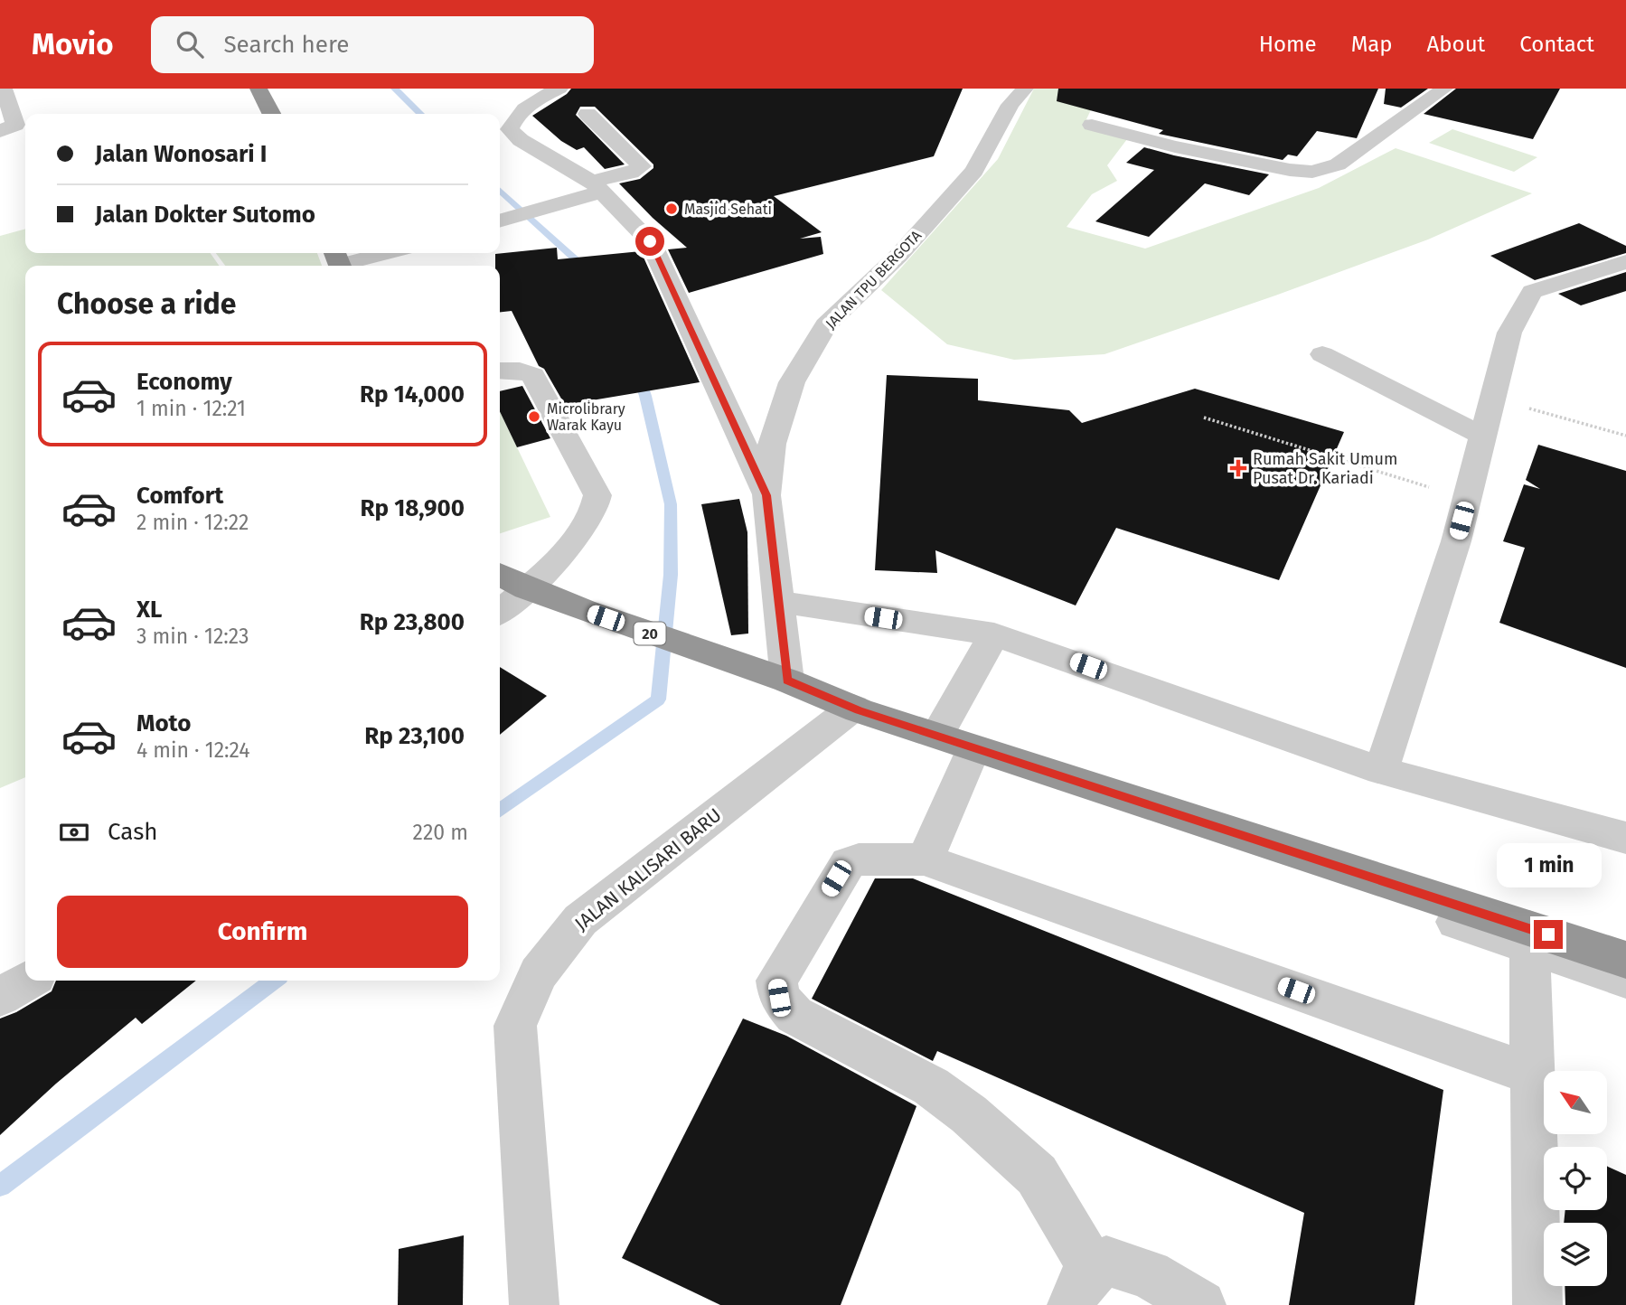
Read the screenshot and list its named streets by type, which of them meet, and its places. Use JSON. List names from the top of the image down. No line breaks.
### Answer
{"streets":{"highway":["20"],"street":["JALAN TPU BERGOTA","JALAN KALISARI BARU"]},"crossings":[["JALAN TPU BERGOTA","20"],["20","JALAN KALISARI BARU"]],"places":{"other":["Masjid Sehati","Microlibrary Warak Kayu"],"health":["Rumah Sakit Umum Pusat Dr. Kariadi"]},"north":"top left","page":{"header":"Movio","search":"Search here","nav":["Home","Map","About","Contact"],"banner":["Jalan Wonosari I","Jalan Dokter Sutomo"],"heading":"Choose a ride","list":[{"name":"Economy","note":"1 min · 12:21","value":"Rp 14,000"},{"name":"Comfort","note":"2 min · 12:22","value":"Rp 18,900"},{"name":"XL","note":"3 min · 12:23","value":"Rp 23,800"},{"name":"Moto","note":"4 min · 12:24","value":"Rp 23,100"}],"pay":["Cash","220 m"],"bubble":"1 min","buttons":"Confirm"}}
